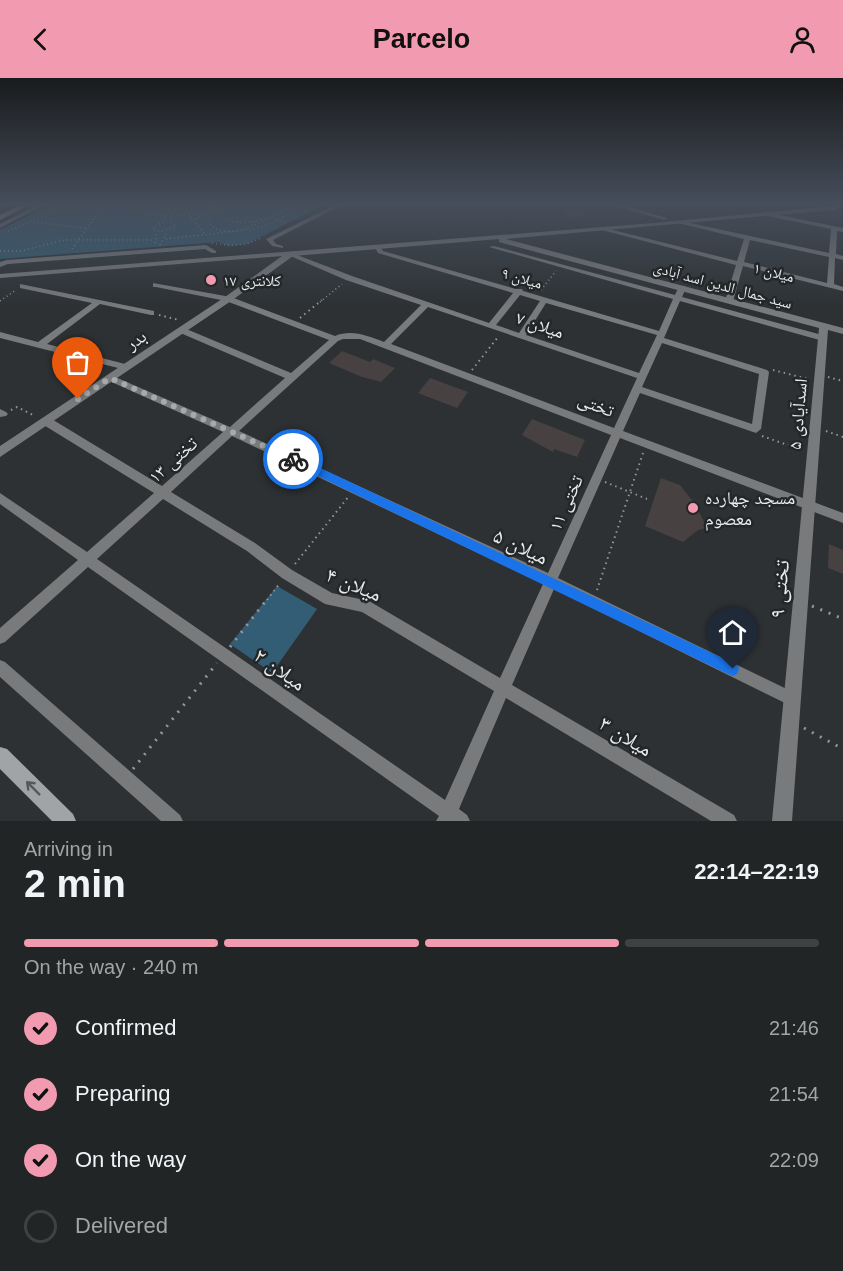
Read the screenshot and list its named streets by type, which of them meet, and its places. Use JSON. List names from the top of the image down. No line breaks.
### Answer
{"streets":{"street":["میلان ۱","میلان ۹","سید جمال الدین اسد آبادی","میلان ۷","بدر","تختی","اسدآیادی ۵","تختی ۱۳","تختی ۱۱","میلان ۵","میلان ۴","تختی ۹","میلان ۲","میلان ۳"]},"crossings":[["میلان ۹","تختی ۱۱"],["سید جمال الدین اسد آبادی","اسدآیادی ۵"],["میلان ۷","بدر"],["میلان ۷","تختی ۱۱"],["بدر","میلان ۵"],["بدر","میلان ۴"],["تختی","اسدآیادی ۵"],["تختی","تختی ۱۳"],["تختی","تختی ۱۱"],["تختی","تختی ۹"],["اسدآیادی ۵","تختی ۹"],["تختی ۱۳","میلان ۵"],["تختی ۱۳","میلان ۴"],["تختی ۱۳","میلان ۲"],["تختی ۱۱","میلان ۵"],["تختی ۱۱","میلان ۴"],["تختی ۱۱","میلان ۲"],["تختی ۱۱","میلان ۳"],["میلان ۵","تختی ۹"],["میلان ۴","میلان ۳"]],"places":["کلانتری ۱۷","مسجد چهارده معصوم"],"page":{"header":"Parcelo","heading":["2 min","Arriving in","22:14–22:19"],"bar":"On the way · 240 m","list":[["Confirmed","21:46"],["Preparing","21:54"],["On the way","22:09"],"Delivered"]}}
